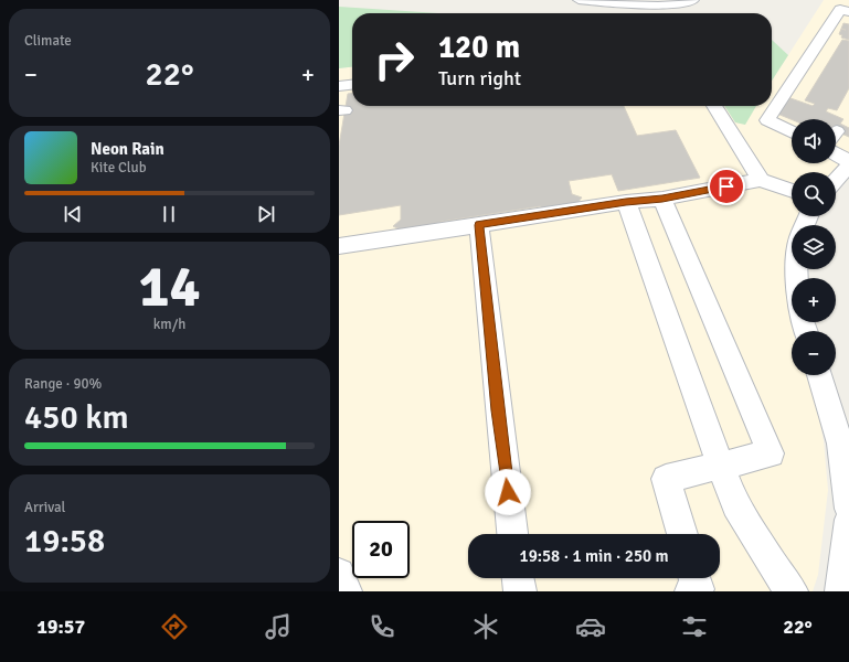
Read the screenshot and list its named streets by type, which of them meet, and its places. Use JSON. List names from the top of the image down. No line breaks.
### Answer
{"page":{"tile":["Climate",["14","km/h"],["Range · 90%","450 km"],["Arrival","19:58"]],"turn":["120 m","Turn right"],"heat":["−","22°","+"],"map_buttons":["+","−"],"song":["Neon Rain","Kite Club"],"limit":"20","trip":"19:58 · 1 min · 250 m","tabs":["19:57","22°"]}}
